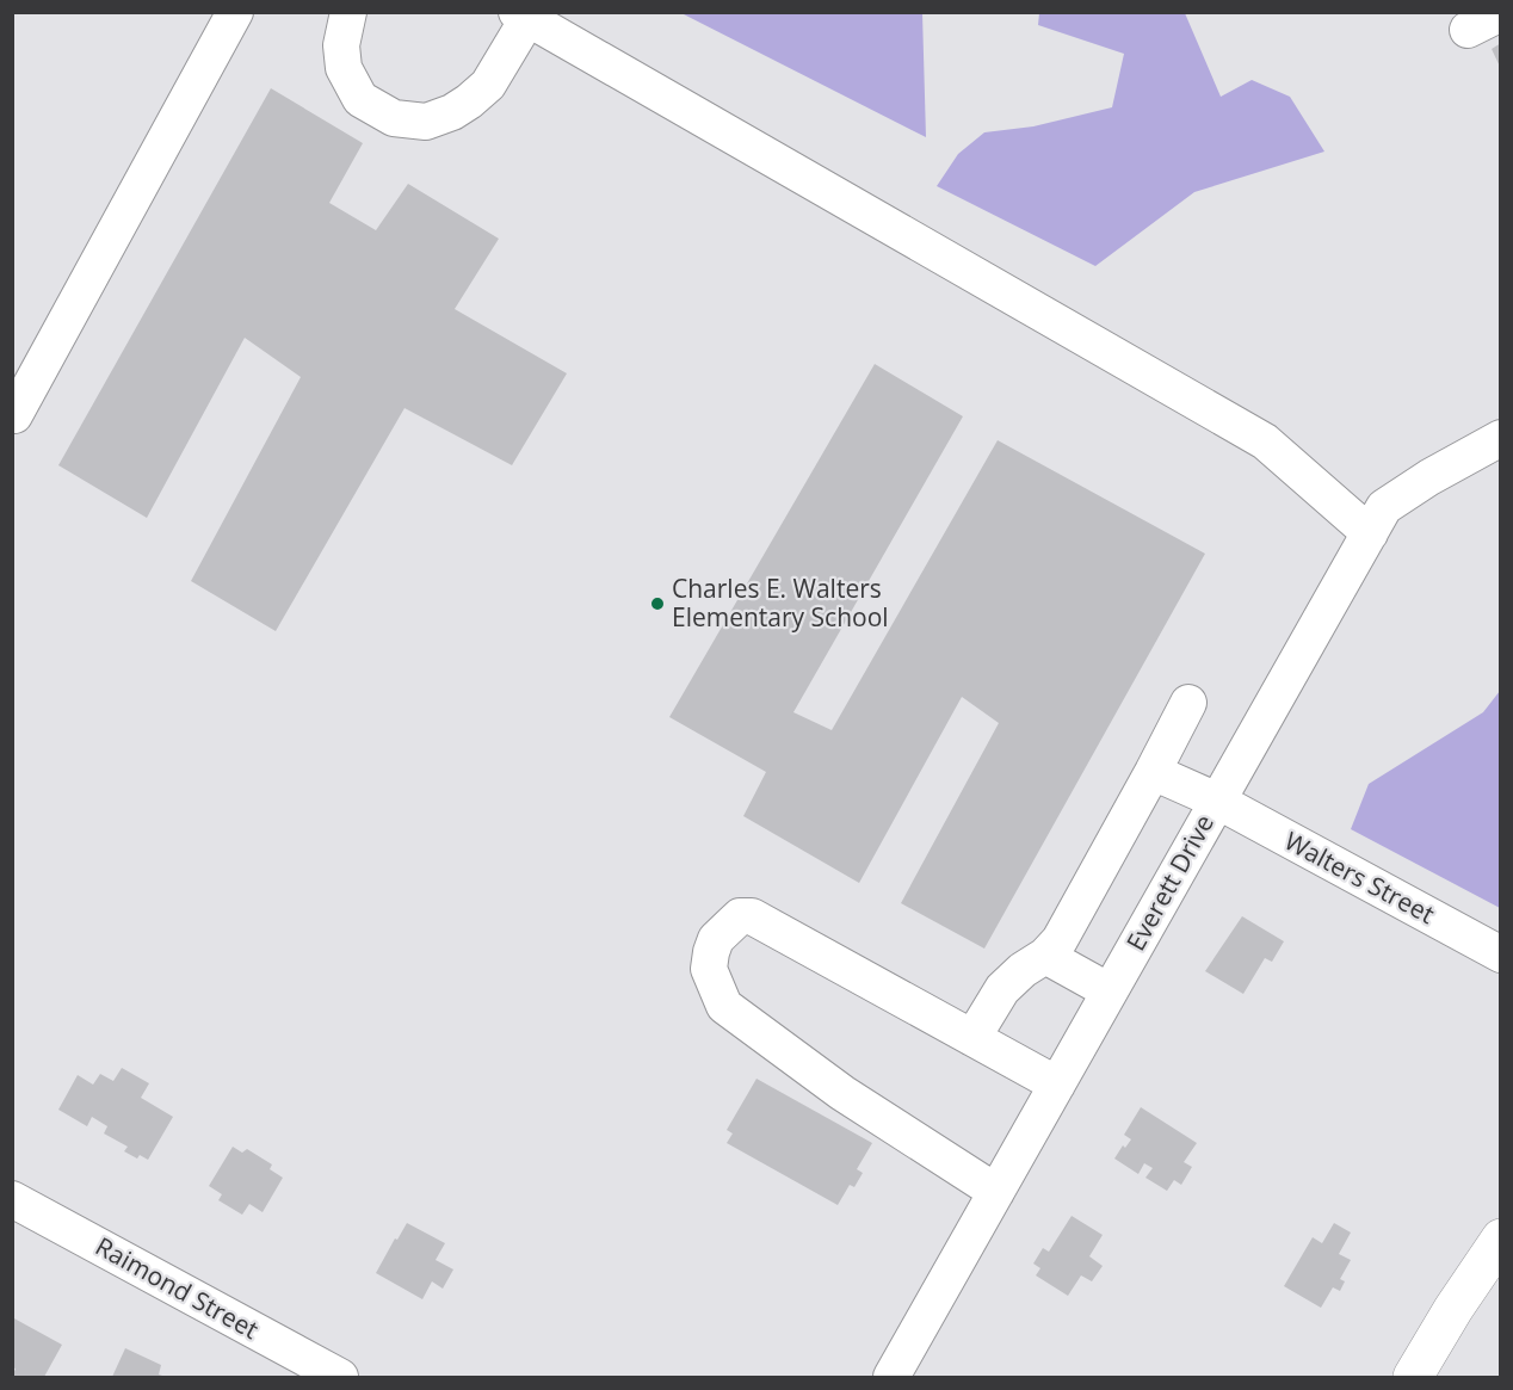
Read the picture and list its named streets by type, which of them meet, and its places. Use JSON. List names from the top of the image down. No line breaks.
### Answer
{"streets":{"street":["Walters Street","Everett Drive","Raimond Street"]},"crossings":[["Walters Street","Everett Drive"]],"places":["Charles E. Walters Elementary School"]}
